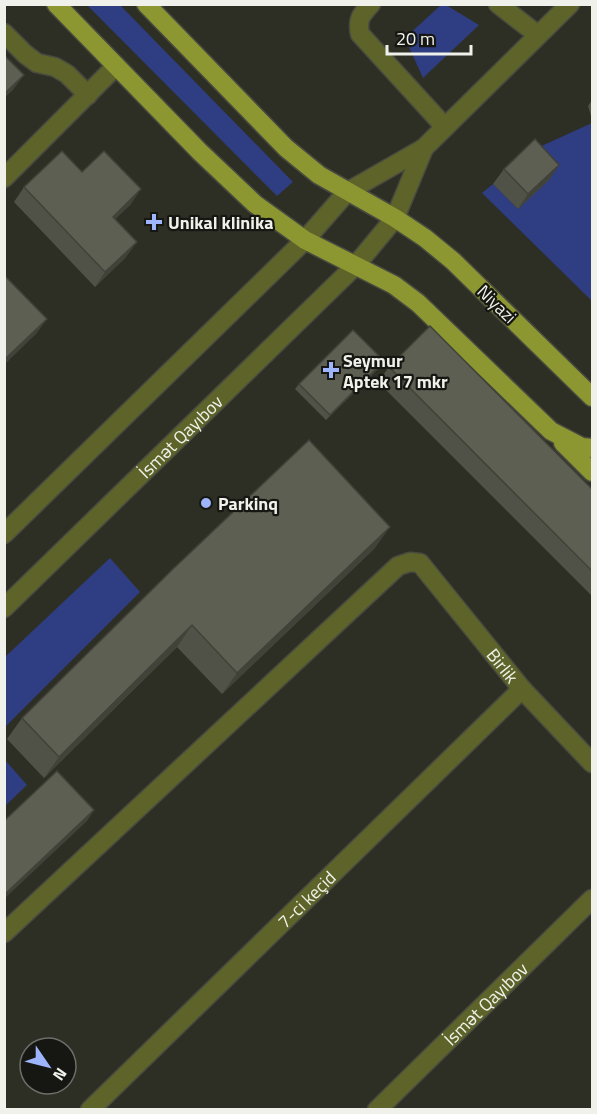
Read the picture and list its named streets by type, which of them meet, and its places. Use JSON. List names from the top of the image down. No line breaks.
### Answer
{"streets":{"main road":["Niyazi"],"street":["İsmət Qayıbov","Birlik","7-ci keçid"]},"crossings":[["Niyazi","İsmət Qayıbov"],["Birlik","7-ci keçid"]],"places":{"health":["Unikal klinika","Seymur Aptek 17 mkr"],"other":["Parkinq"]},"scale_bar":"20 m","north":"bottom right"}
